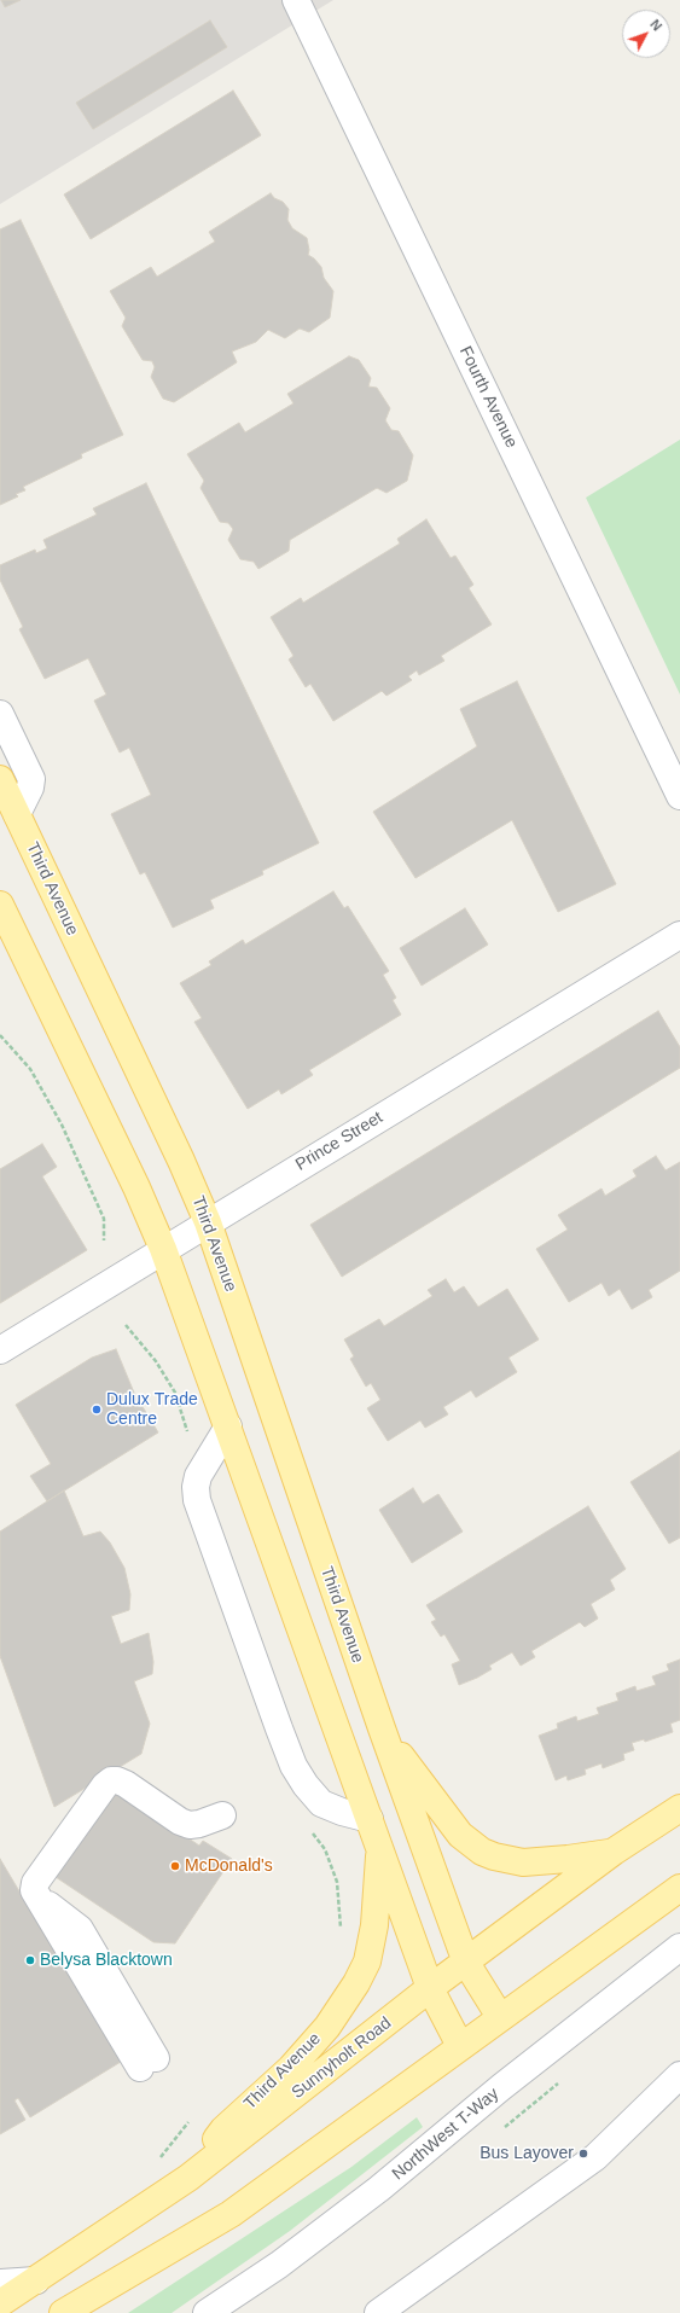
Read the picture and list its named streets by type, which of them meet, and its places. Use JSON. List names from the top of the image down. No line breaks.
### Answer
{"streets":{"main road":["Third Avenue","Sunnyholt Road"],"street":["Fourth Avenue","Prince Street","NorthWest T-Way"]},"crossings":[["Third Avenue","Prince Street"],["Third Avenue","Sunnyholt Road"]],"places":["Dulux Trade Centre","McDonald's","Belysa Blacktown","Bus Layover"],"north":"top right"}
